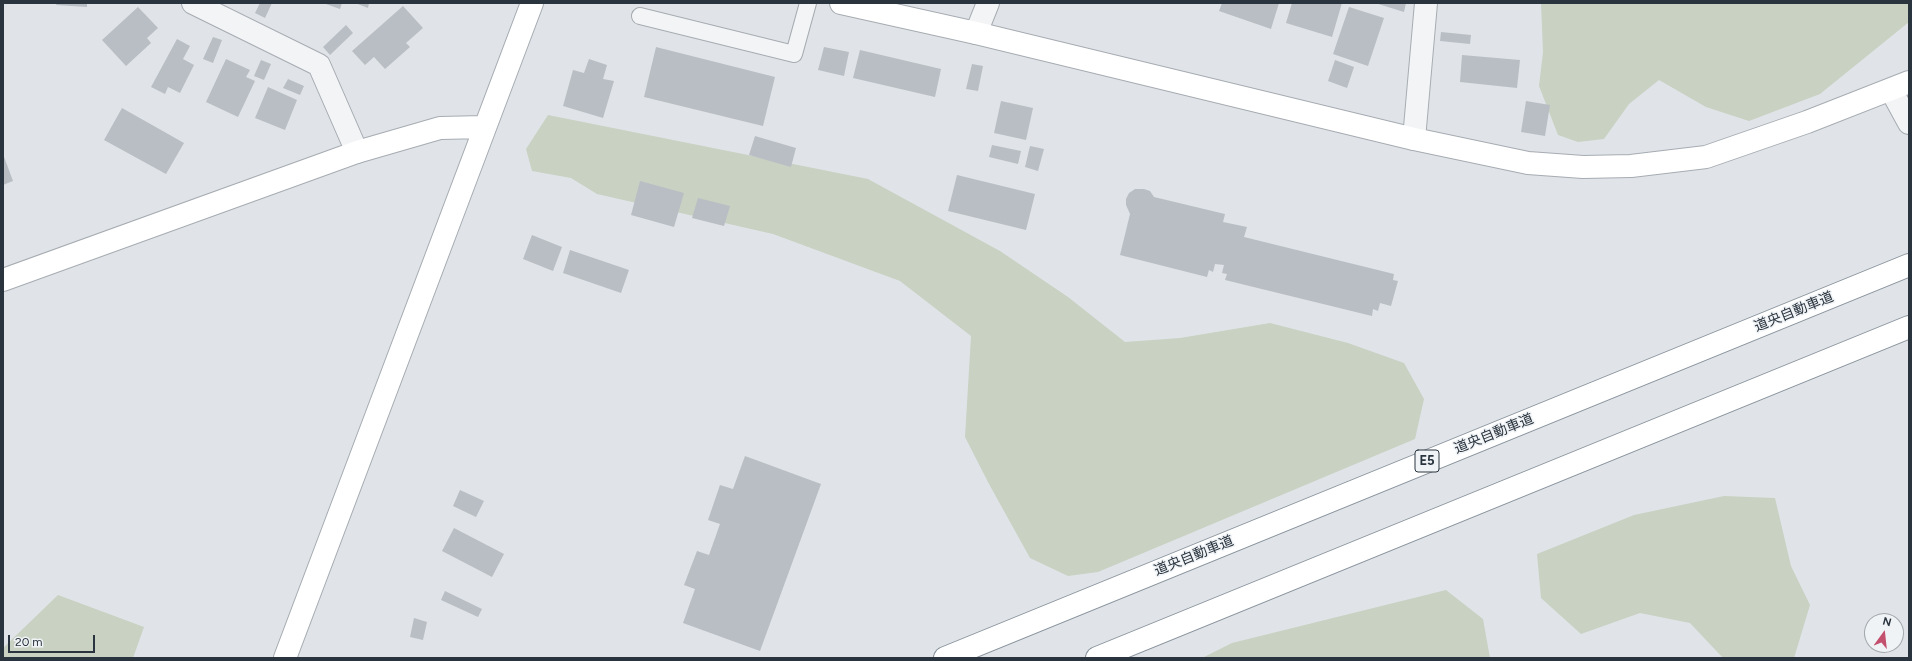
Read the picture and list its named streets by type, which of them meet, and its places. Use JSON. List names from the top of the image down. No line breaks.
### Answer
{"streets":{"main road":["道央自動車道","E5"]},"scale_bar":"20 m","north":"top"}
